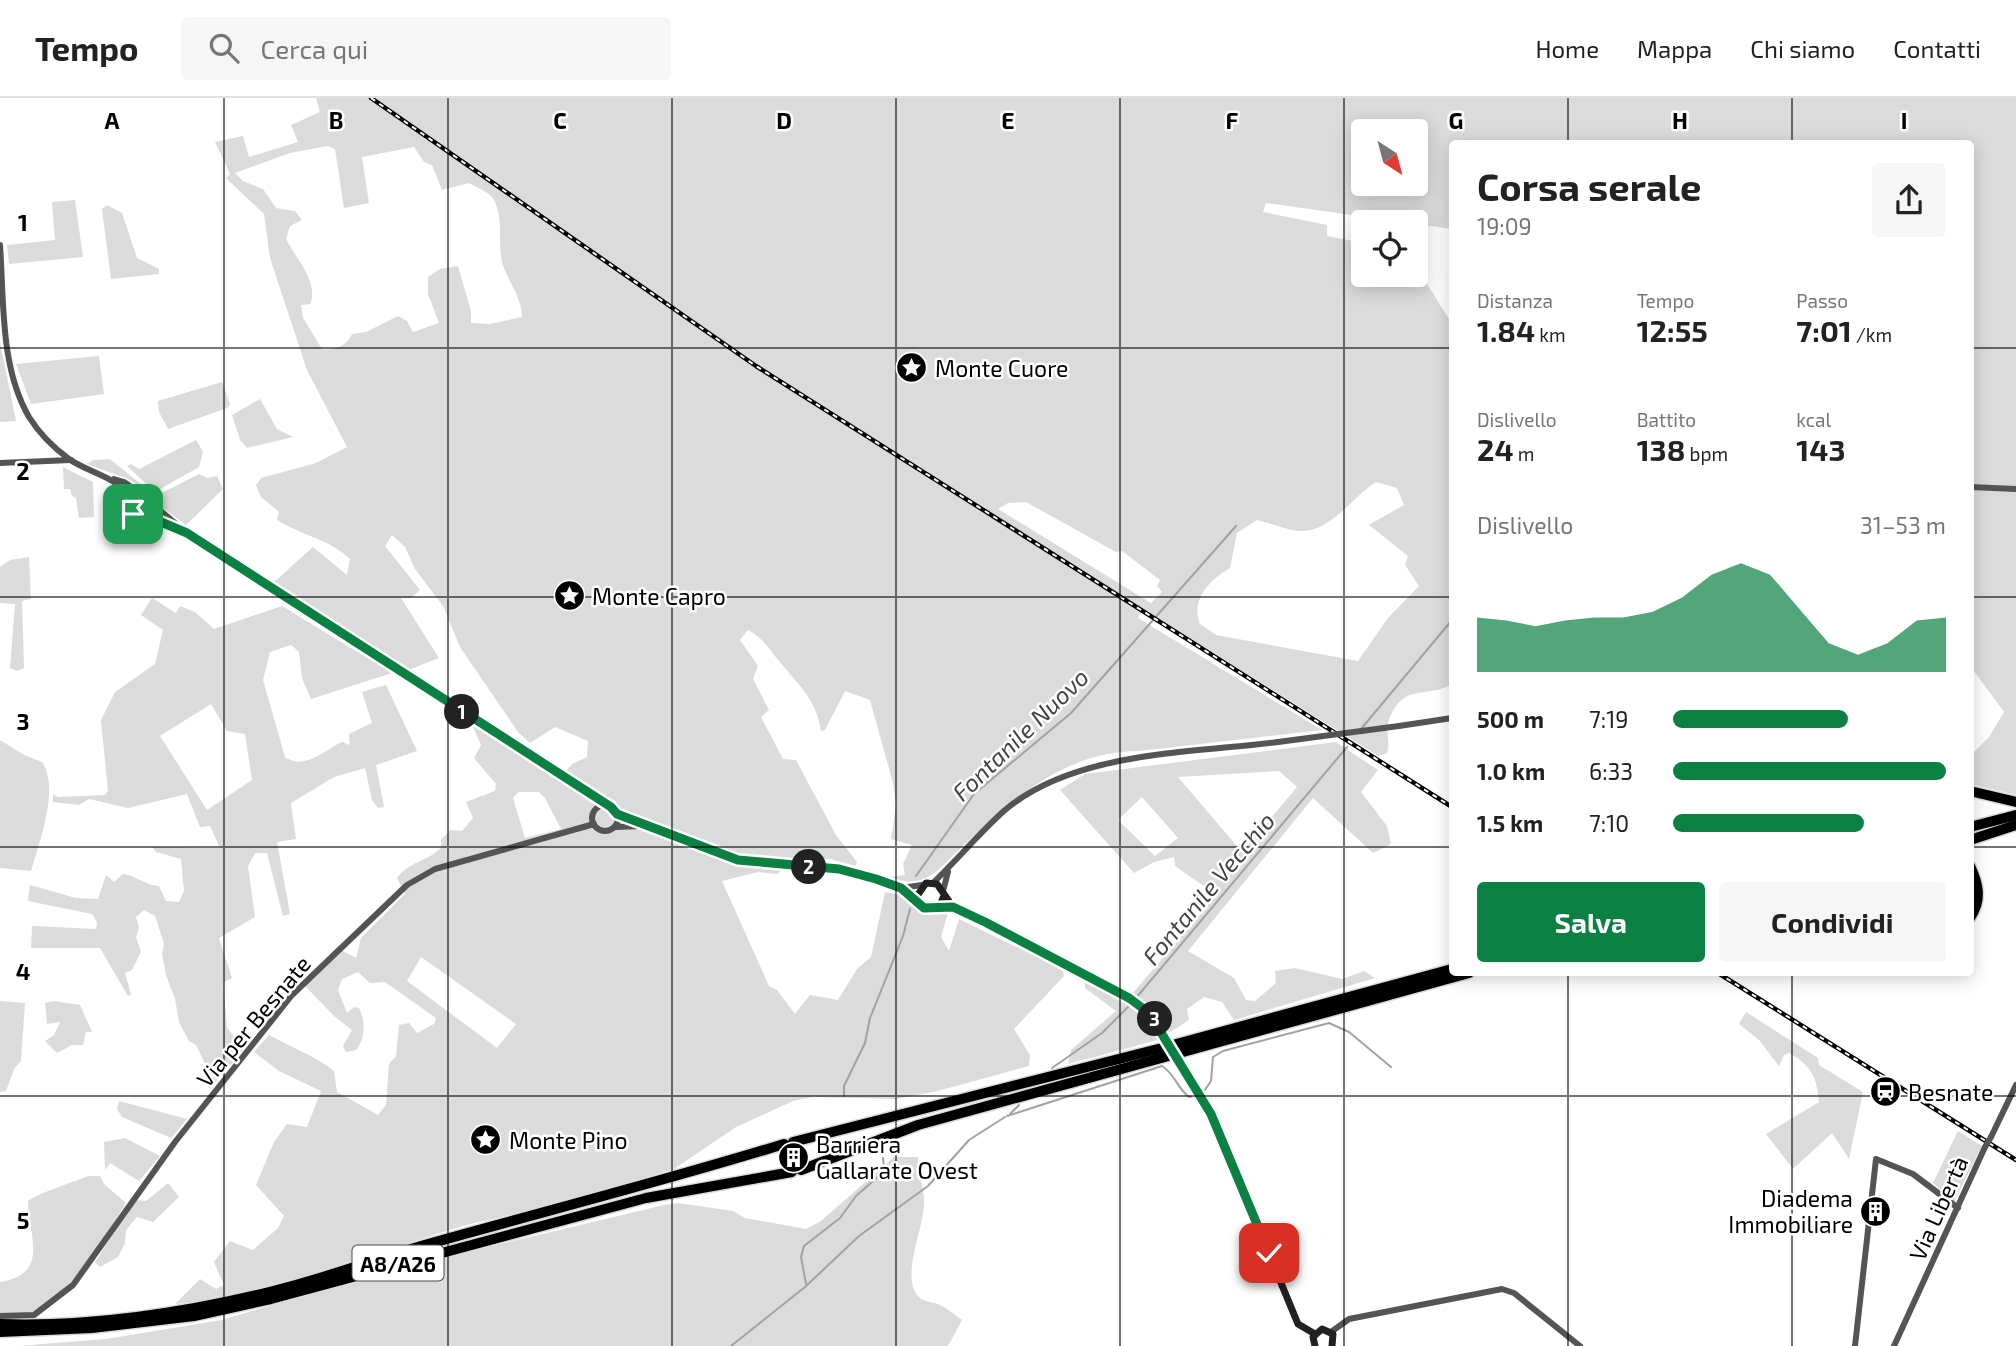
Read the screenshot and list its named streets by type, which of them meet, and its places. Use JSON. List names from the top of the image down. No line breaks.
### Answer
{"streets":{"highway":["A8/A26"],"street":["Via per Besnate","Via Libertà"]},"water":["Fontanile Nuovo","Fontanile Vecchio"],"places":{"place":["Monte Cuore","Monte Capro","Monte Pino"],"station":["Besnate"],"building":["Barriera Gallarate Ovest","Diadema Immobiliare"]},"north":"bottom right","page":{"header":"Tempo","search":"Cerca qui","nav":["Home","Mappa","Chi siamo","Contatti"],"heading":["Corsa serale","19:09"],"stats":[["Distanza","1.84 km"],["Tempo","12:55"],["Passo","7:01 /km"],["Dislivello","24 m"],["Battito","138 bpm"],["kcal","143"]],"chart":["Dislivello","31–53 m"],"list":[{"name":"500 m","note":"7:19"},{"name":"1.0 km","note":"6:33"},{"name":"1.5 km","note":"7:10"}],"pins":["1","2","3"],"buttons":["Salva","Condividi"]},"grid":{"columns":["A","B","C","D","E","F","G","H","I"],"rows":["1","2","3","4","5"]}}
